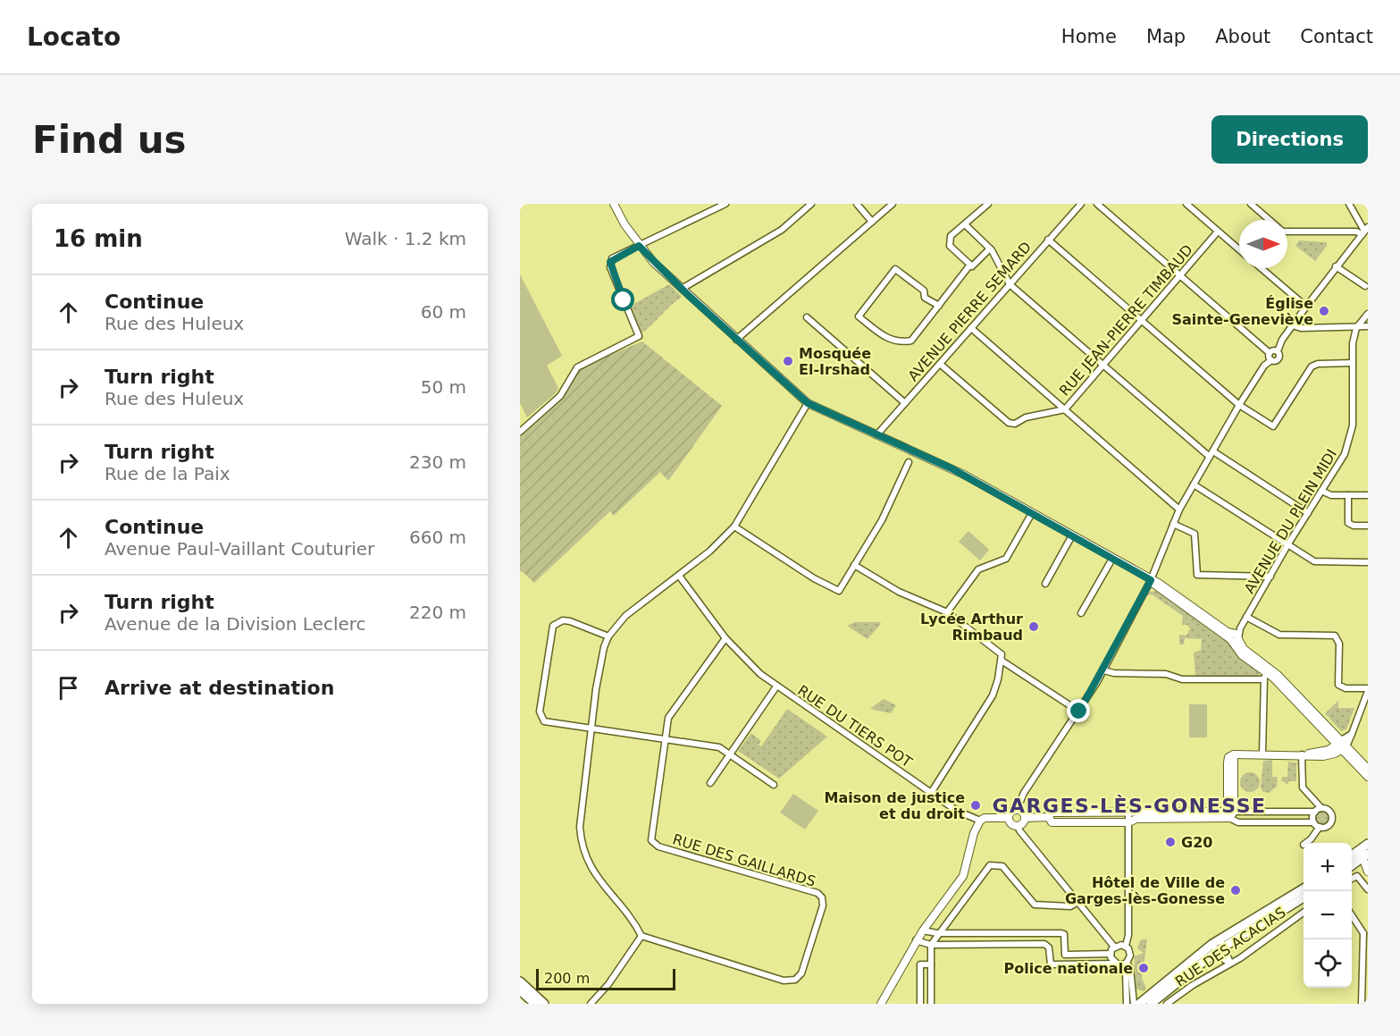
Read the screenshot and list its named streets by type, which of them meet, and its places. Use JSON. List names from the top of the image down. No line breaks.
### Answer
{"streets":{"street":["AVENUE PIERRE SEMARD","RUE JEAN-PIERRE TIMBAUD","AVENUE DU PLEIN MIDI","RUE DU TIERS POT","RUE DES GAILLARDS","RUE DES ACACIAS"]},"crossings":[["AVENUE PIERRE SEMARD","RUE JEAN-PIERRE TIMBAUD"]],"districts":["GARGES-LÈS-GONESSE"],"places":["Église Sainte-Geneviève","Mosquée El-Irshad","Lycée Arthur Rimbaud","Maison de justice et du droit","G20","Hôtel de Ville de Garges-lès-Gonesse","Police nationale"],"scale_bar":"200 m","north":"right","page":{"header":"Locato","nav":["Home","Map","About","Contact"],"buttons":"Directions","title":"Find us","heading":["16 min","Walk · 1.2 km"],"list":[["Continue","Rue des Huleux","60 m"],["Turn right","Rue des Huleux","50 m"],["Turn right","Rue de la Paix","230 m"],["Continue","Avenue Paul-Vaillant Couturier","660 m"],["Turn right","Avenue de la Division Leclerc","220 m"],"Arrive at destination"],"map_buttons":["+","−"],"scale":"200 m"}}
